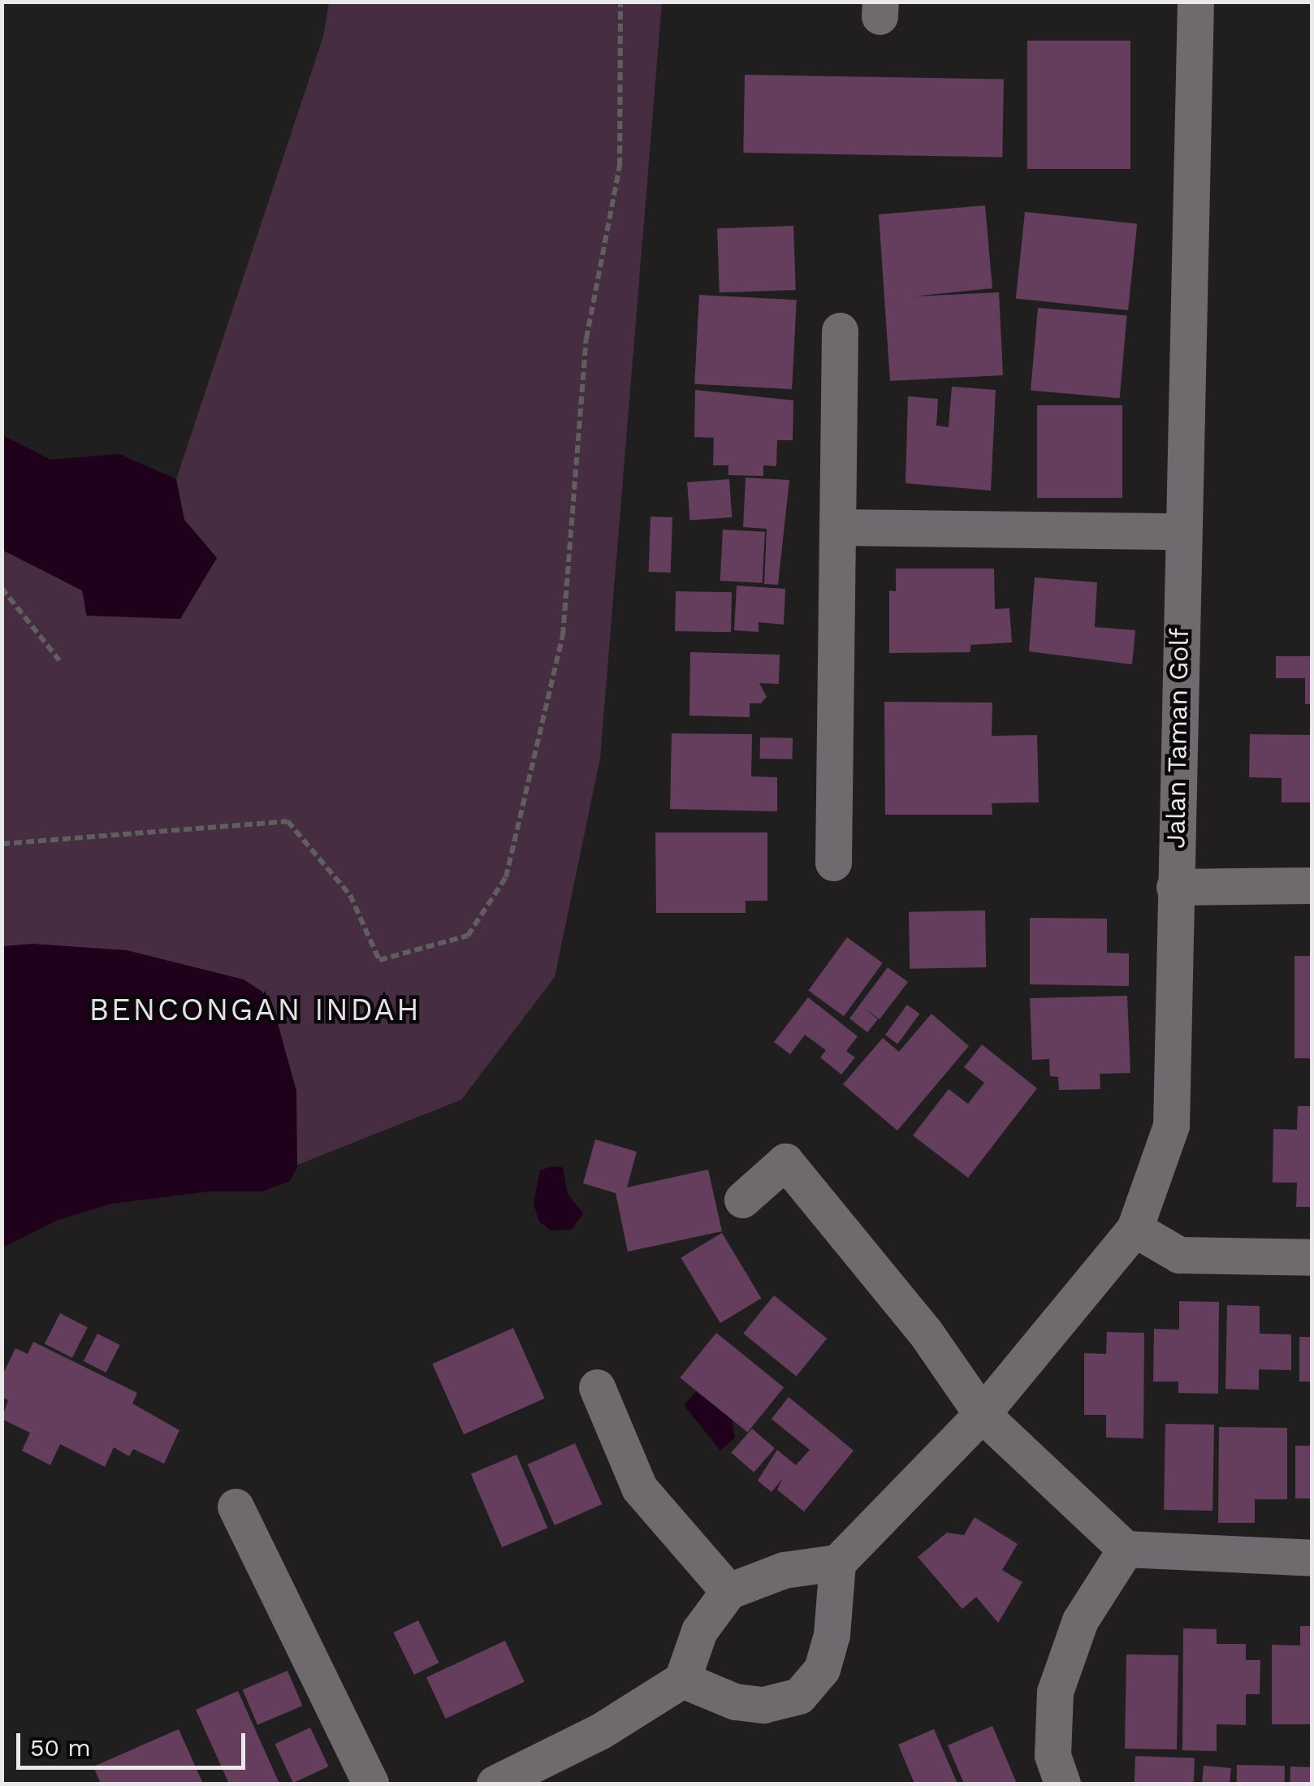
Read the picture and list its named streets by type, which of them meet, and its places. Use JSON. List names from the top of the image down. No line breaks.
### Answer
{"streets":{"street":["Jalan Taman Golf"]},"districts":["BENCONGAN INDAH"],"scale_bar":"50 m"}
